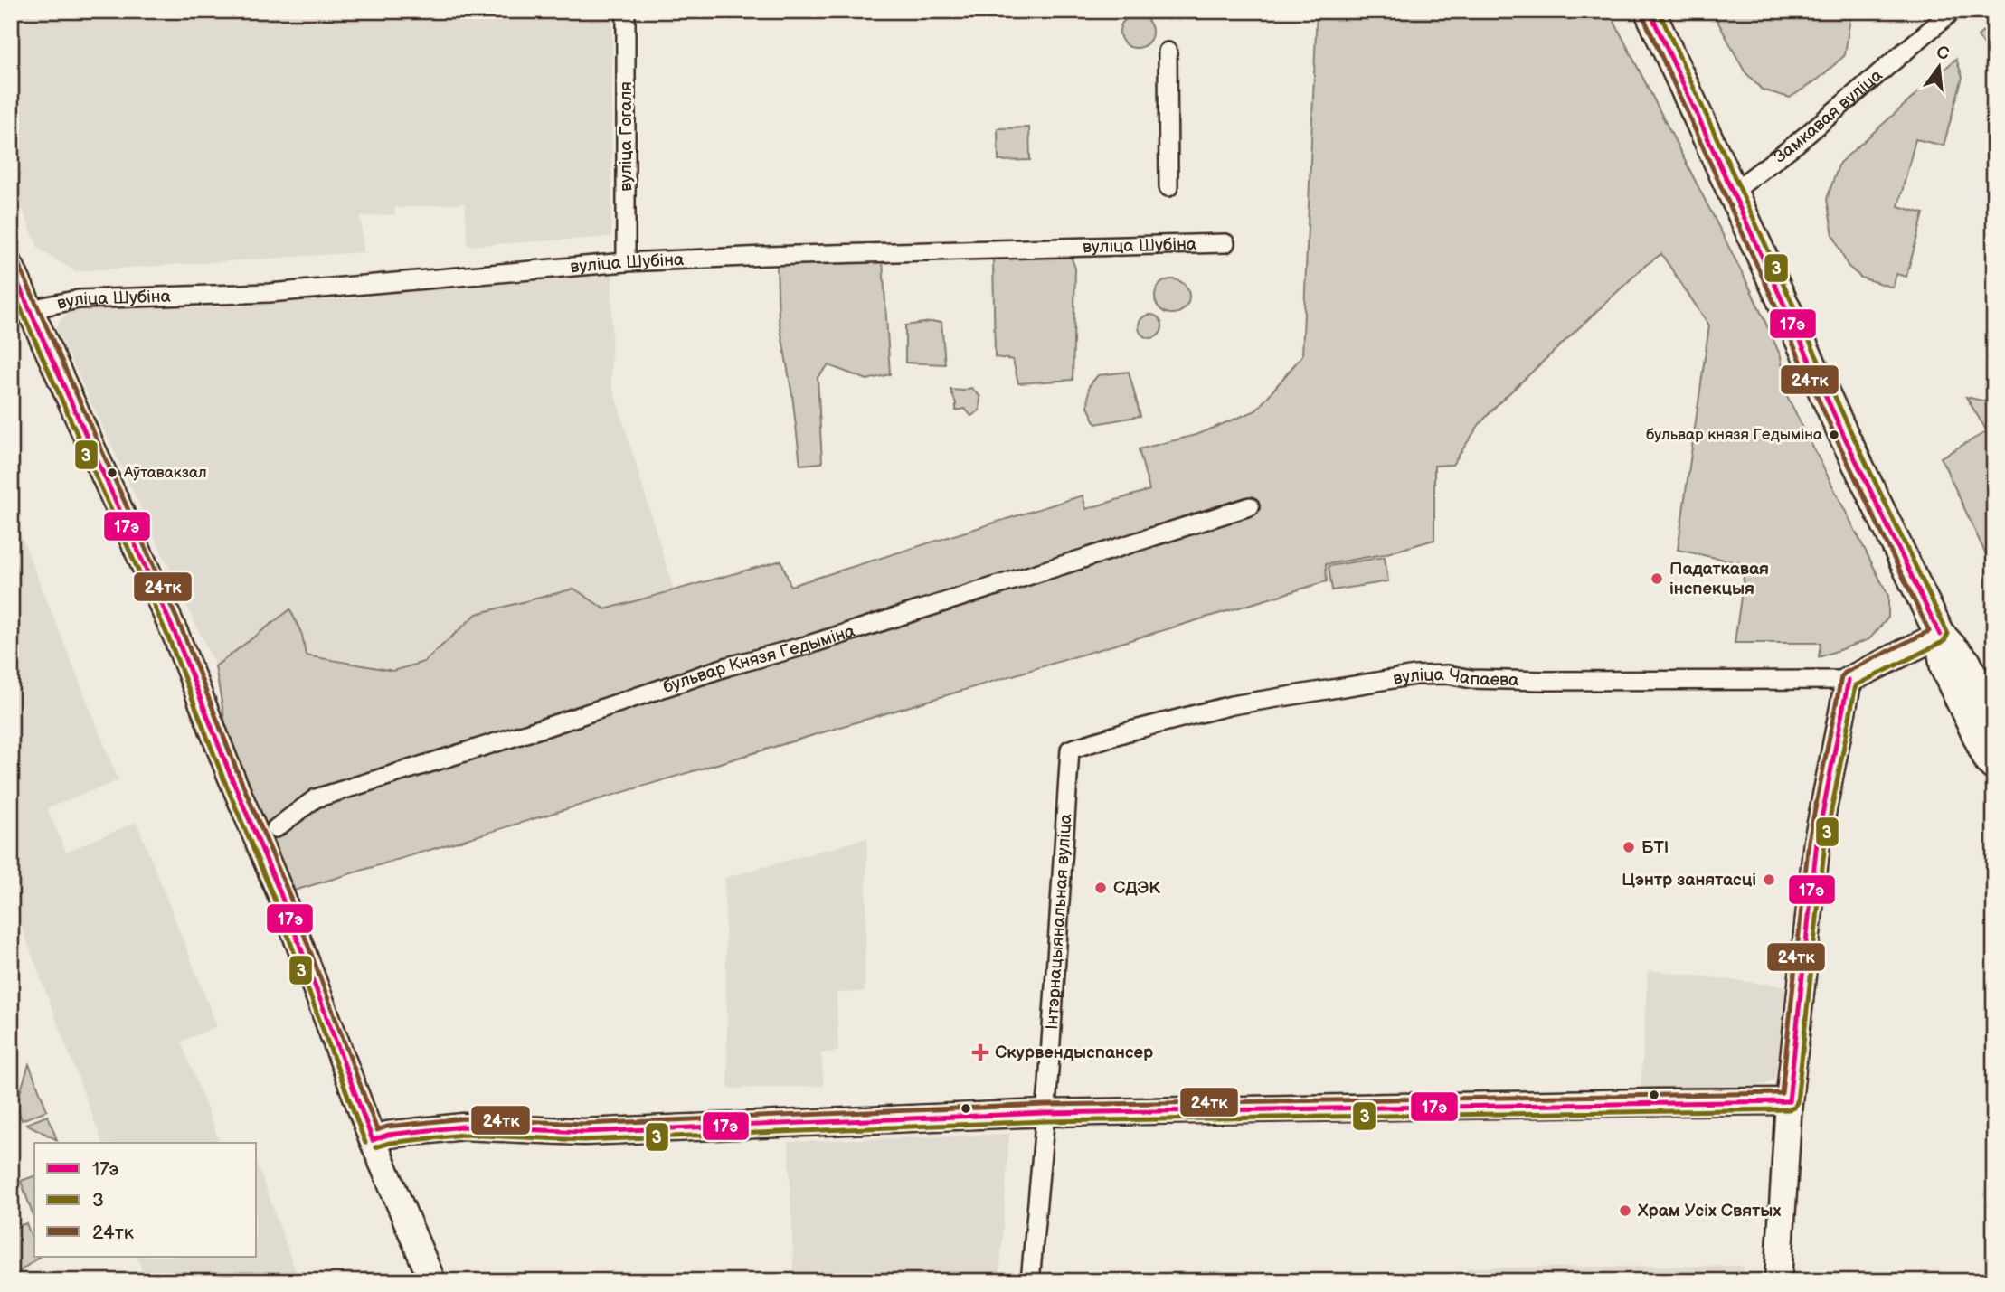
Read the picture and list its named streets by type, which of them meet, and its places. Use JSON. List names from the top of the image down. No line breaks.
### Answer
{"streets":{"street":["Замкавая вуліца","вуліца Гогаля","вуліца Шубіна","бульвар Князя Гедыміна","вуліца Чапаева","Інтэрнацыянальная вуліца"]},"crossings":[["вуліца Гогаля","вуліца Шубіна"],["вуліца Чапаева","Інтэрнацыянальная вуліца"]],"places":{"other":["бульвар князя Гедыміна","Аўтавакзал","Падаткавая інспекцыя","БТІ","Цэнтр занятасці","СДЭК","Храм Усіх Святых"],"health":["Скурвендыспансер"]},"lines":["transit line 17э","transit line 3","transit line 24тк"],"legend":["17э","3","24тк"],"north":"top"}
